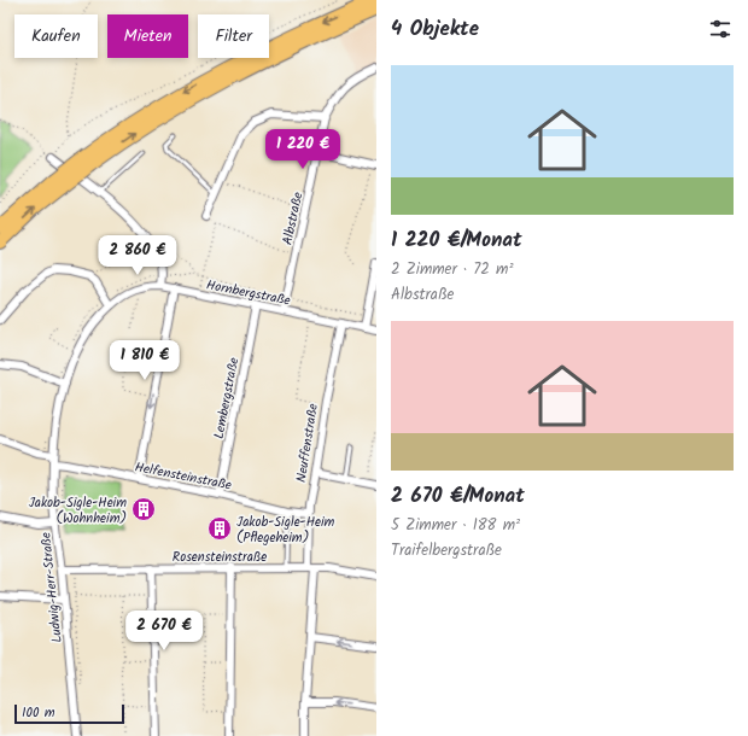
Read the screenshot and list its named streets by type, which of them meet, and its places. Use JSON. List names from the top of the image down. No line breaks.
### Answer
{"streets":{"street":["Albstraße","Hornbergstraße","Lembergstraße","Neuffenstraße","Helfensteinstraße","Rosensteinstraße","Ludwig-Herr-Straße"]},"crossings":[["Albstraße","Hornbergstraße"],["Hornbergstraße","Lembergstraße"],["Hornbergstraße","Neuffenstraße"],["Hornbergstraße","Ludwig-Herr-Straße"],["Lembergstraße","Helfensteinstraße"],["Neuffenstraße","Helfensteinstraße"],["Neuffenstraße","Rosensteinstraße"],["Helfensteinstraße","Ludwig-Herr-Straße"],["Rosensteinstraße","Ludwig-Herr-Straße"]],"places":{"building":["Jakob-Sigle-Heim (Wohnheim)","Jakob-Sigle-Heim (Pflegeheim)"]},"scale_bar":"100 m","page":{"heading":"4 Objekte","chip":["Kaufen","Mieten","Filter"],"list":[{"name":"1 220 €/Monat","note":"2 Zimmer · 72 m² · Albstraße"},{"name":"2 670 €/Monat","note":"5 Zimmer · 188 m² · Traifelbergstraße"}],"price":["1 220 €","2 860 €","1 810 €","2 670 €"],"scale":"100 m"}}
